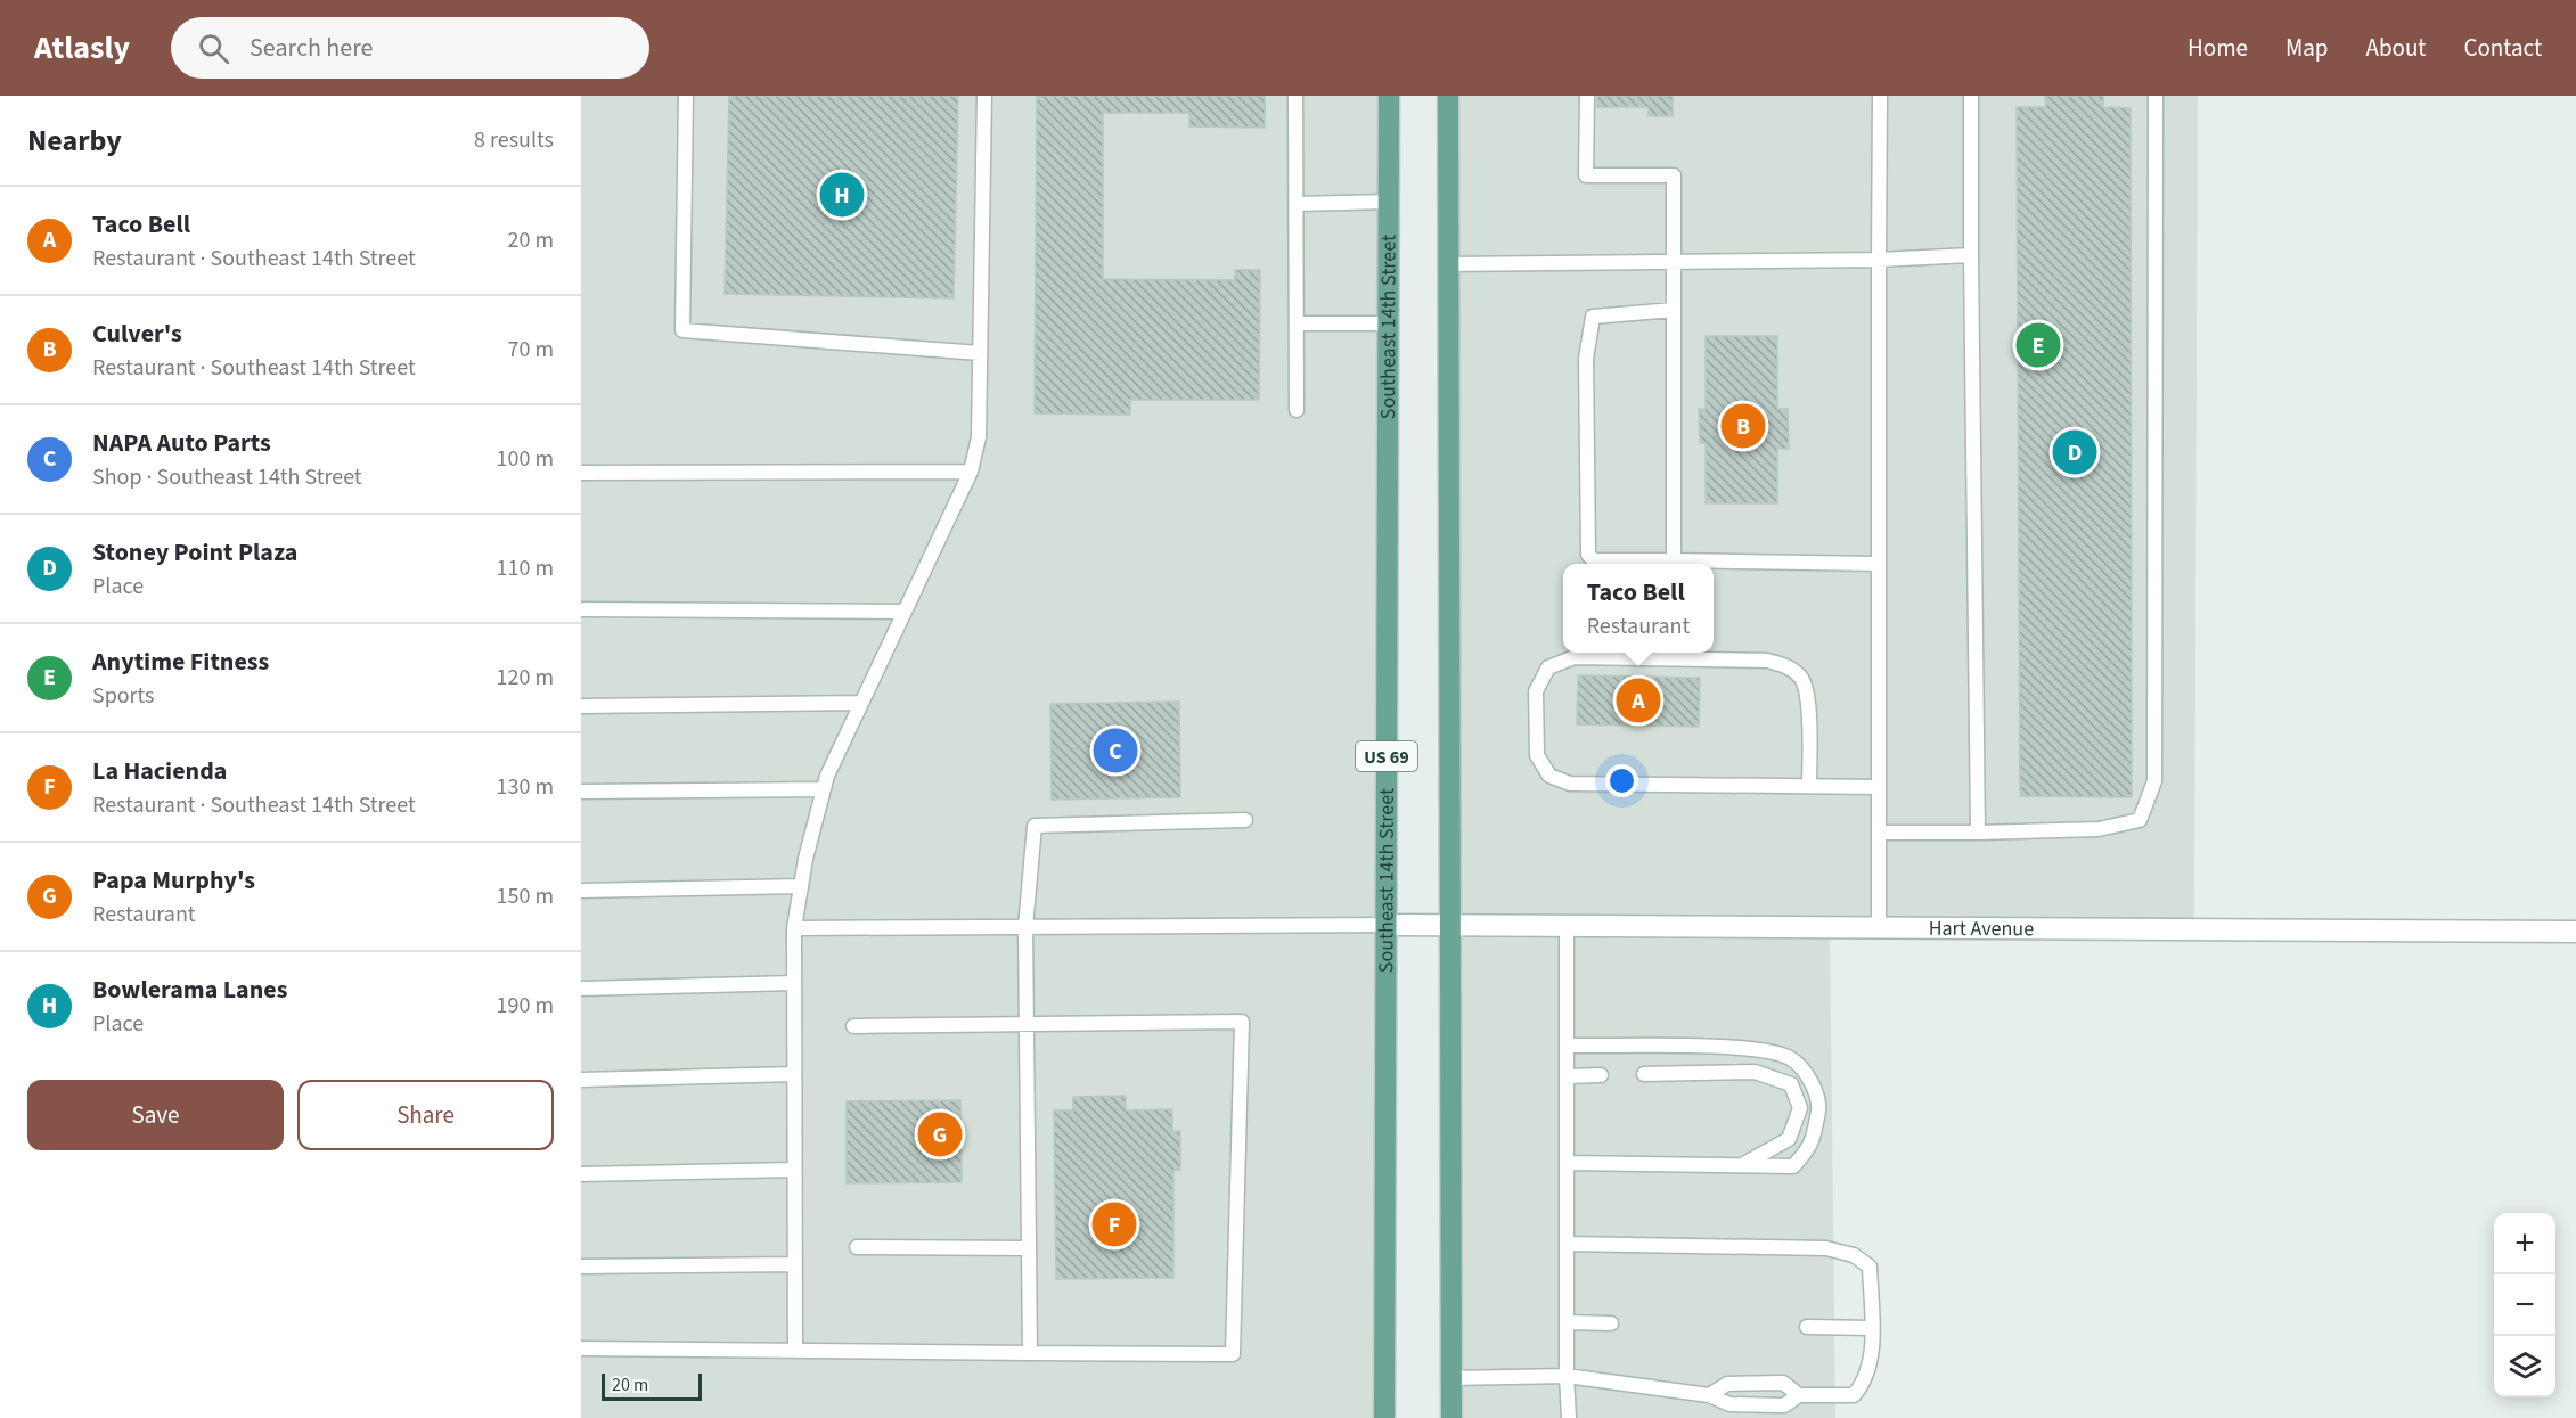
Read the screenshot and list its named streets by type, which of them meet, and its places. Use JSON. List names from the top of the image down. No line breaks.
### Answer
{"streets":{"main road":["Southeast 14th Street","US 69"],"street":["Hart Avenue"]},"crossings":[["Southeast 14th Street","Hart Avenue"]],"scale_bar":"20 m","page":{"header":"Atlasly","search":"Search here","nav":["Home","Map","About","Contact"],"heading":["Nearby","8 results"],"pins":["H","E","B","D","A","C","G","F"],"list":[{"mark":"A","name":"Taco Bell","note":"Restaurant · Southeast 14th Street","value":"20 m"},{"mark":"B","name":"Culver's","note":"Restaurant · Southeast 14th Street","value":"70 m"},{"mark":"C","name":"NAPA Auto Parts","note":"Shop · Southeast 14th Street","value":"100 m"},{"mark":"D","name":"Stoney Point Plaza","note":"Place","value":"110 m"},{"mark":"E","name":"Anytime Fitness","note":"Sports","value":"120 m"},{"mark":"F","name":"La Hacienda","note":"Restaurant · Southeast 14th Street","value":"130 m"},{"mark":"G","name":"Papa Murphy's","note":"Restaurant","value":"150 m"},{"mark":"H","name":"Bowlerama Lanes","note":"Place","value":"190 m"}],"popup":["Taco Bell","Restaurant"],"buttons":["Save","Share"],"map_buttons":["+","−"],"scale":"20 m"}}
